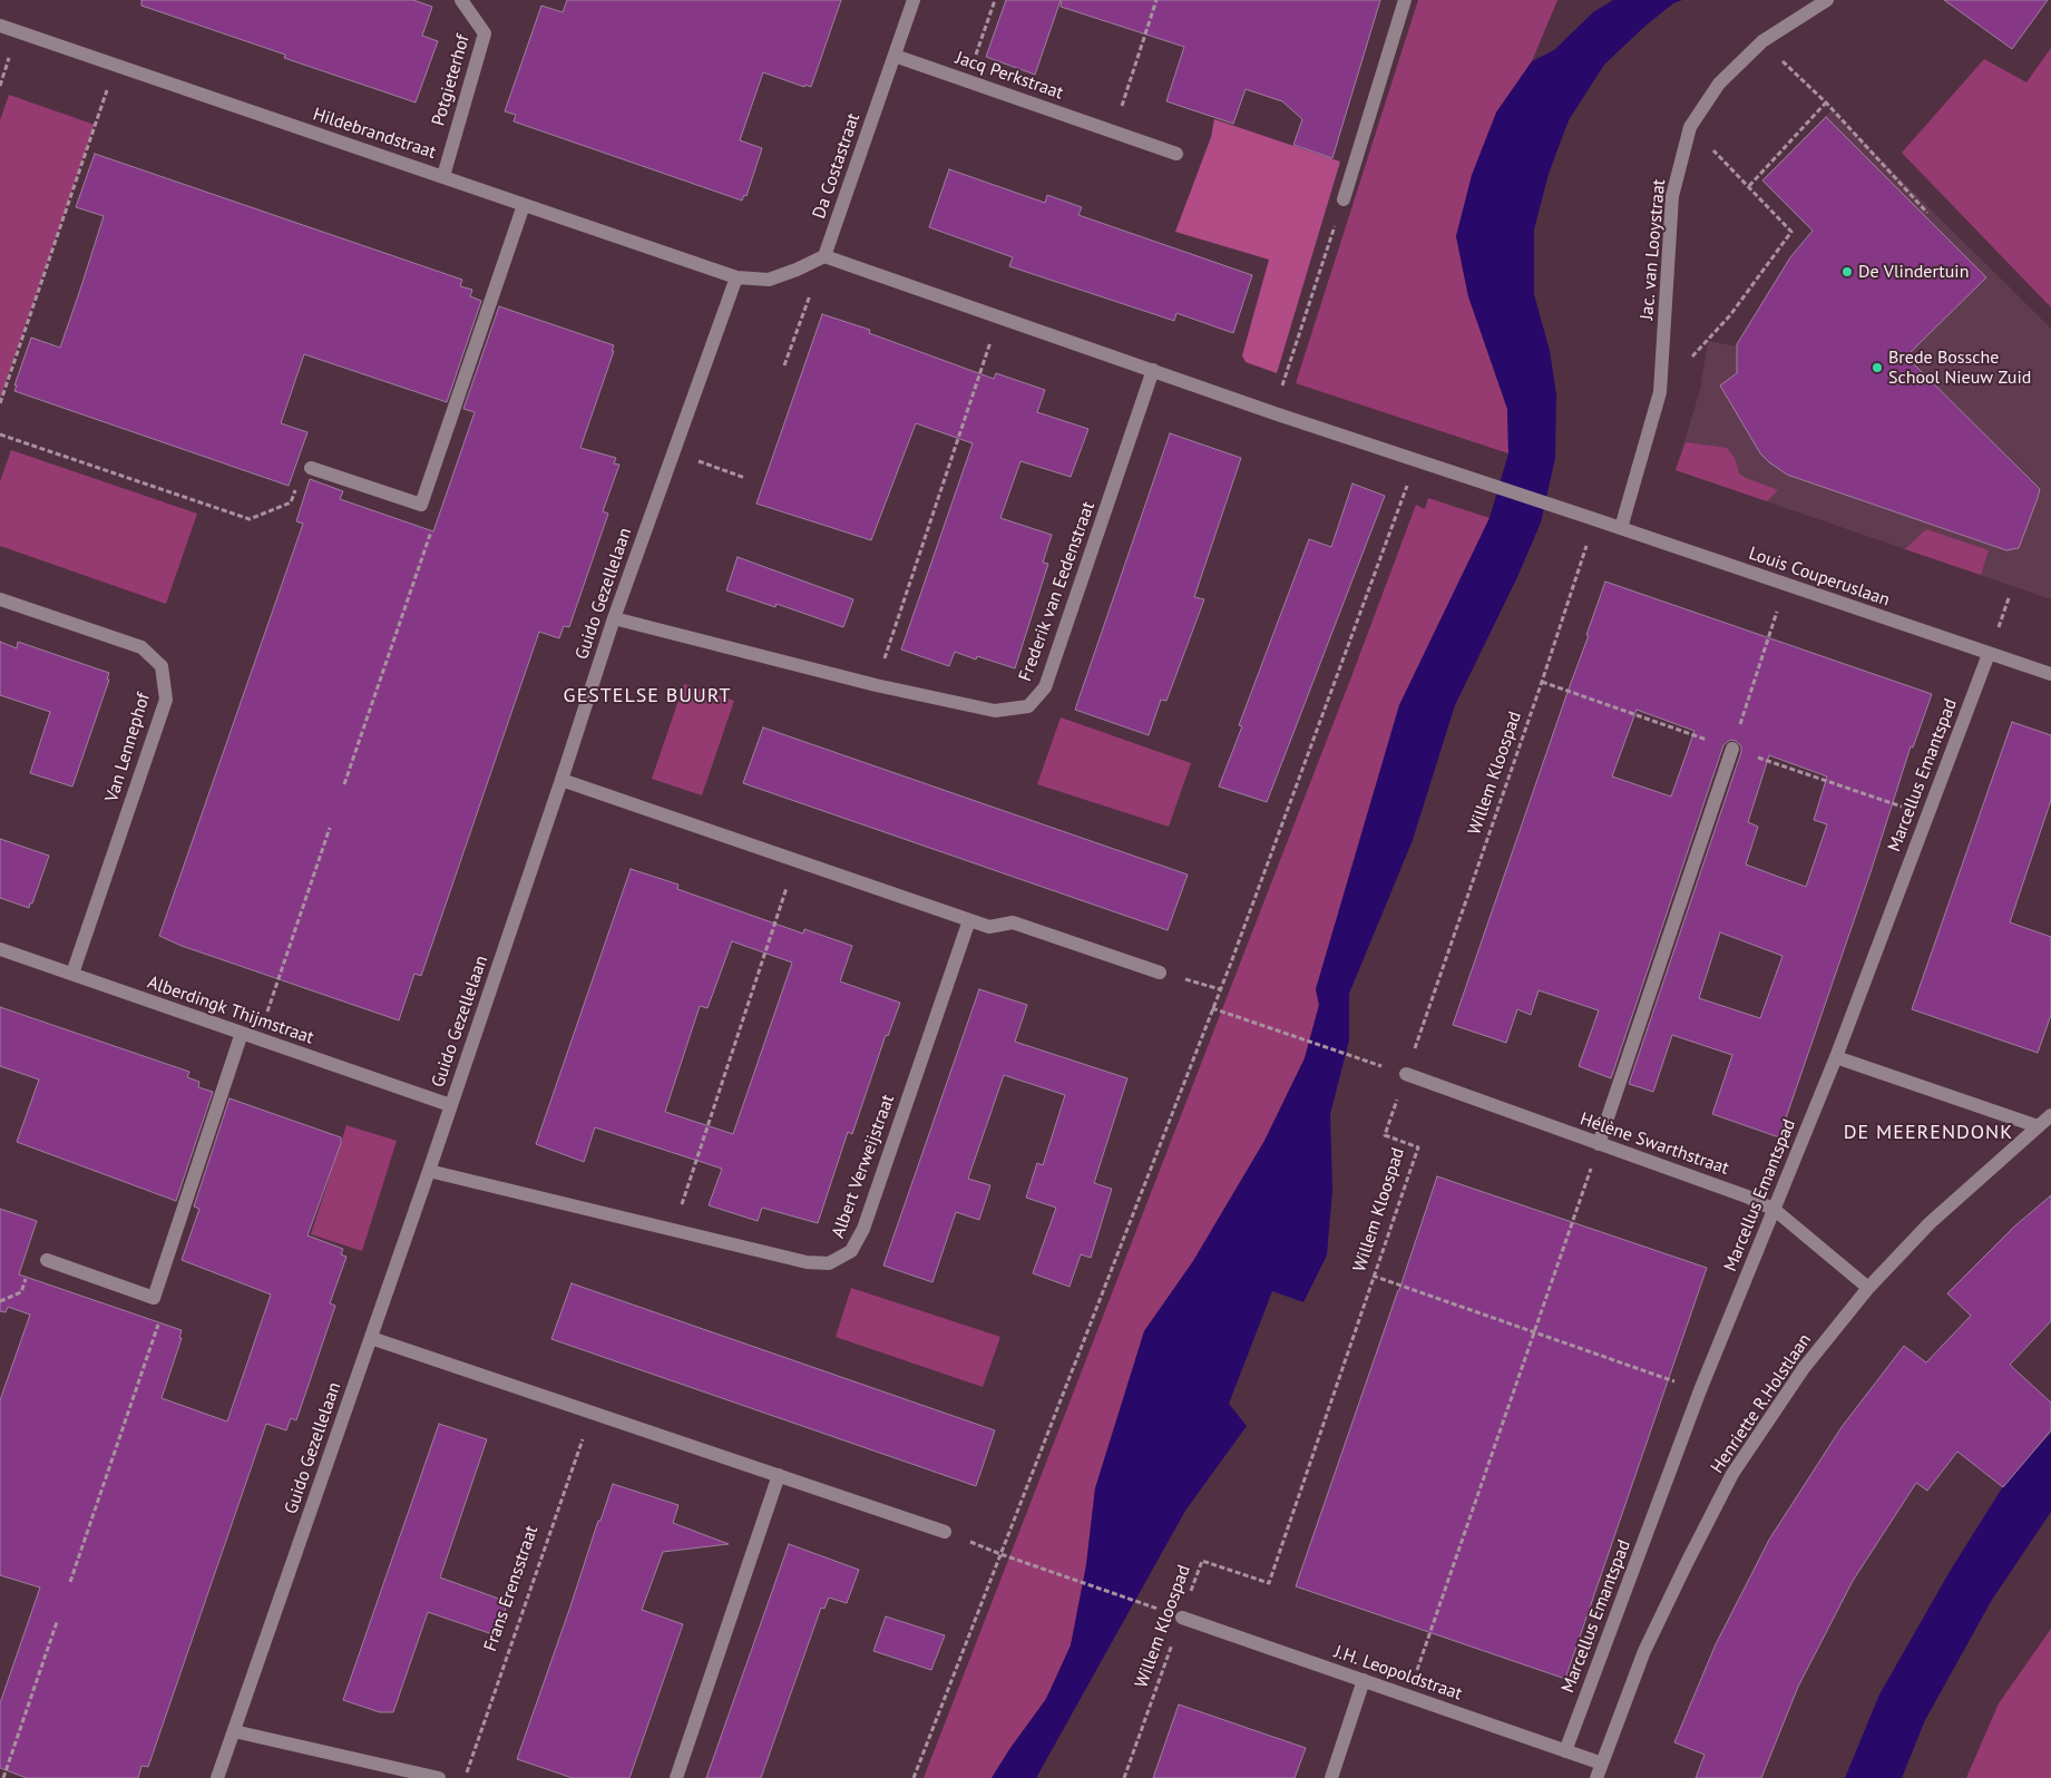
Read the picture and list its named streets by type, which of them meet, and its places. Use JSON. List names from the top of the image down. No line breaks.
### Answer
{"streets":{"street":["Jacq Perkstraat","Potgieterhof","Hildebrandstraat","Da Costastraat","Jac. van Looystraat","Louis Couperuslaan","Frederik van Eedenstraat","Guido Gezellelaan","Van Lennephof","Marcellus Emantspad","Alberdingk Thijmstraat","Hélène Swarthstraat","Albert Verweijstraat","Henriette R.Holstlaan","J.H. Leopoldstraat"],"path":["Willem Kloospad","Frans Erensstraat"]},"crossings":[["Jacq Perkstraat","Da Costastraat"],["Potgieterhof","Hildebrandstraat"],["Hildebrandstraat","Guido Gezellelaan"],["Jac. van Looystraat","Louis Couperuslaan"],["Louis Couperuslaan","Willem Kloospad"],["Louis Couperuslaan","Marcellus Emantspad"],["Frederik van Eedenstraat","Guido Gezellelaan"],["Guido Gezellelaan","Alberdingk Thijmstraat"],["Guido Gezellelaan","Albert Verweijstraat"],["Van Lennephof","Alberdingk Thijmstraat"],["Willem Kloospad","Hélène Swarthstraat"],["Willem Kloospad","J.H. Leopoldstraat"],["Marcellus Emantspad","Hélène Swarthstraat"],["Marcellus Emantspad","J.H. Leopoldstraat"],["Hélène Swarthstraat","Henriette R.Holstlaan"],["Henriette R.Holstlaan","J.H. Leopoldstraat"]],"districts":["GESTELSE BUURT","DE MEERENDONK"],"places":["De Vlindertuin","Brede Bossche School Nieuw Zuid"]}
